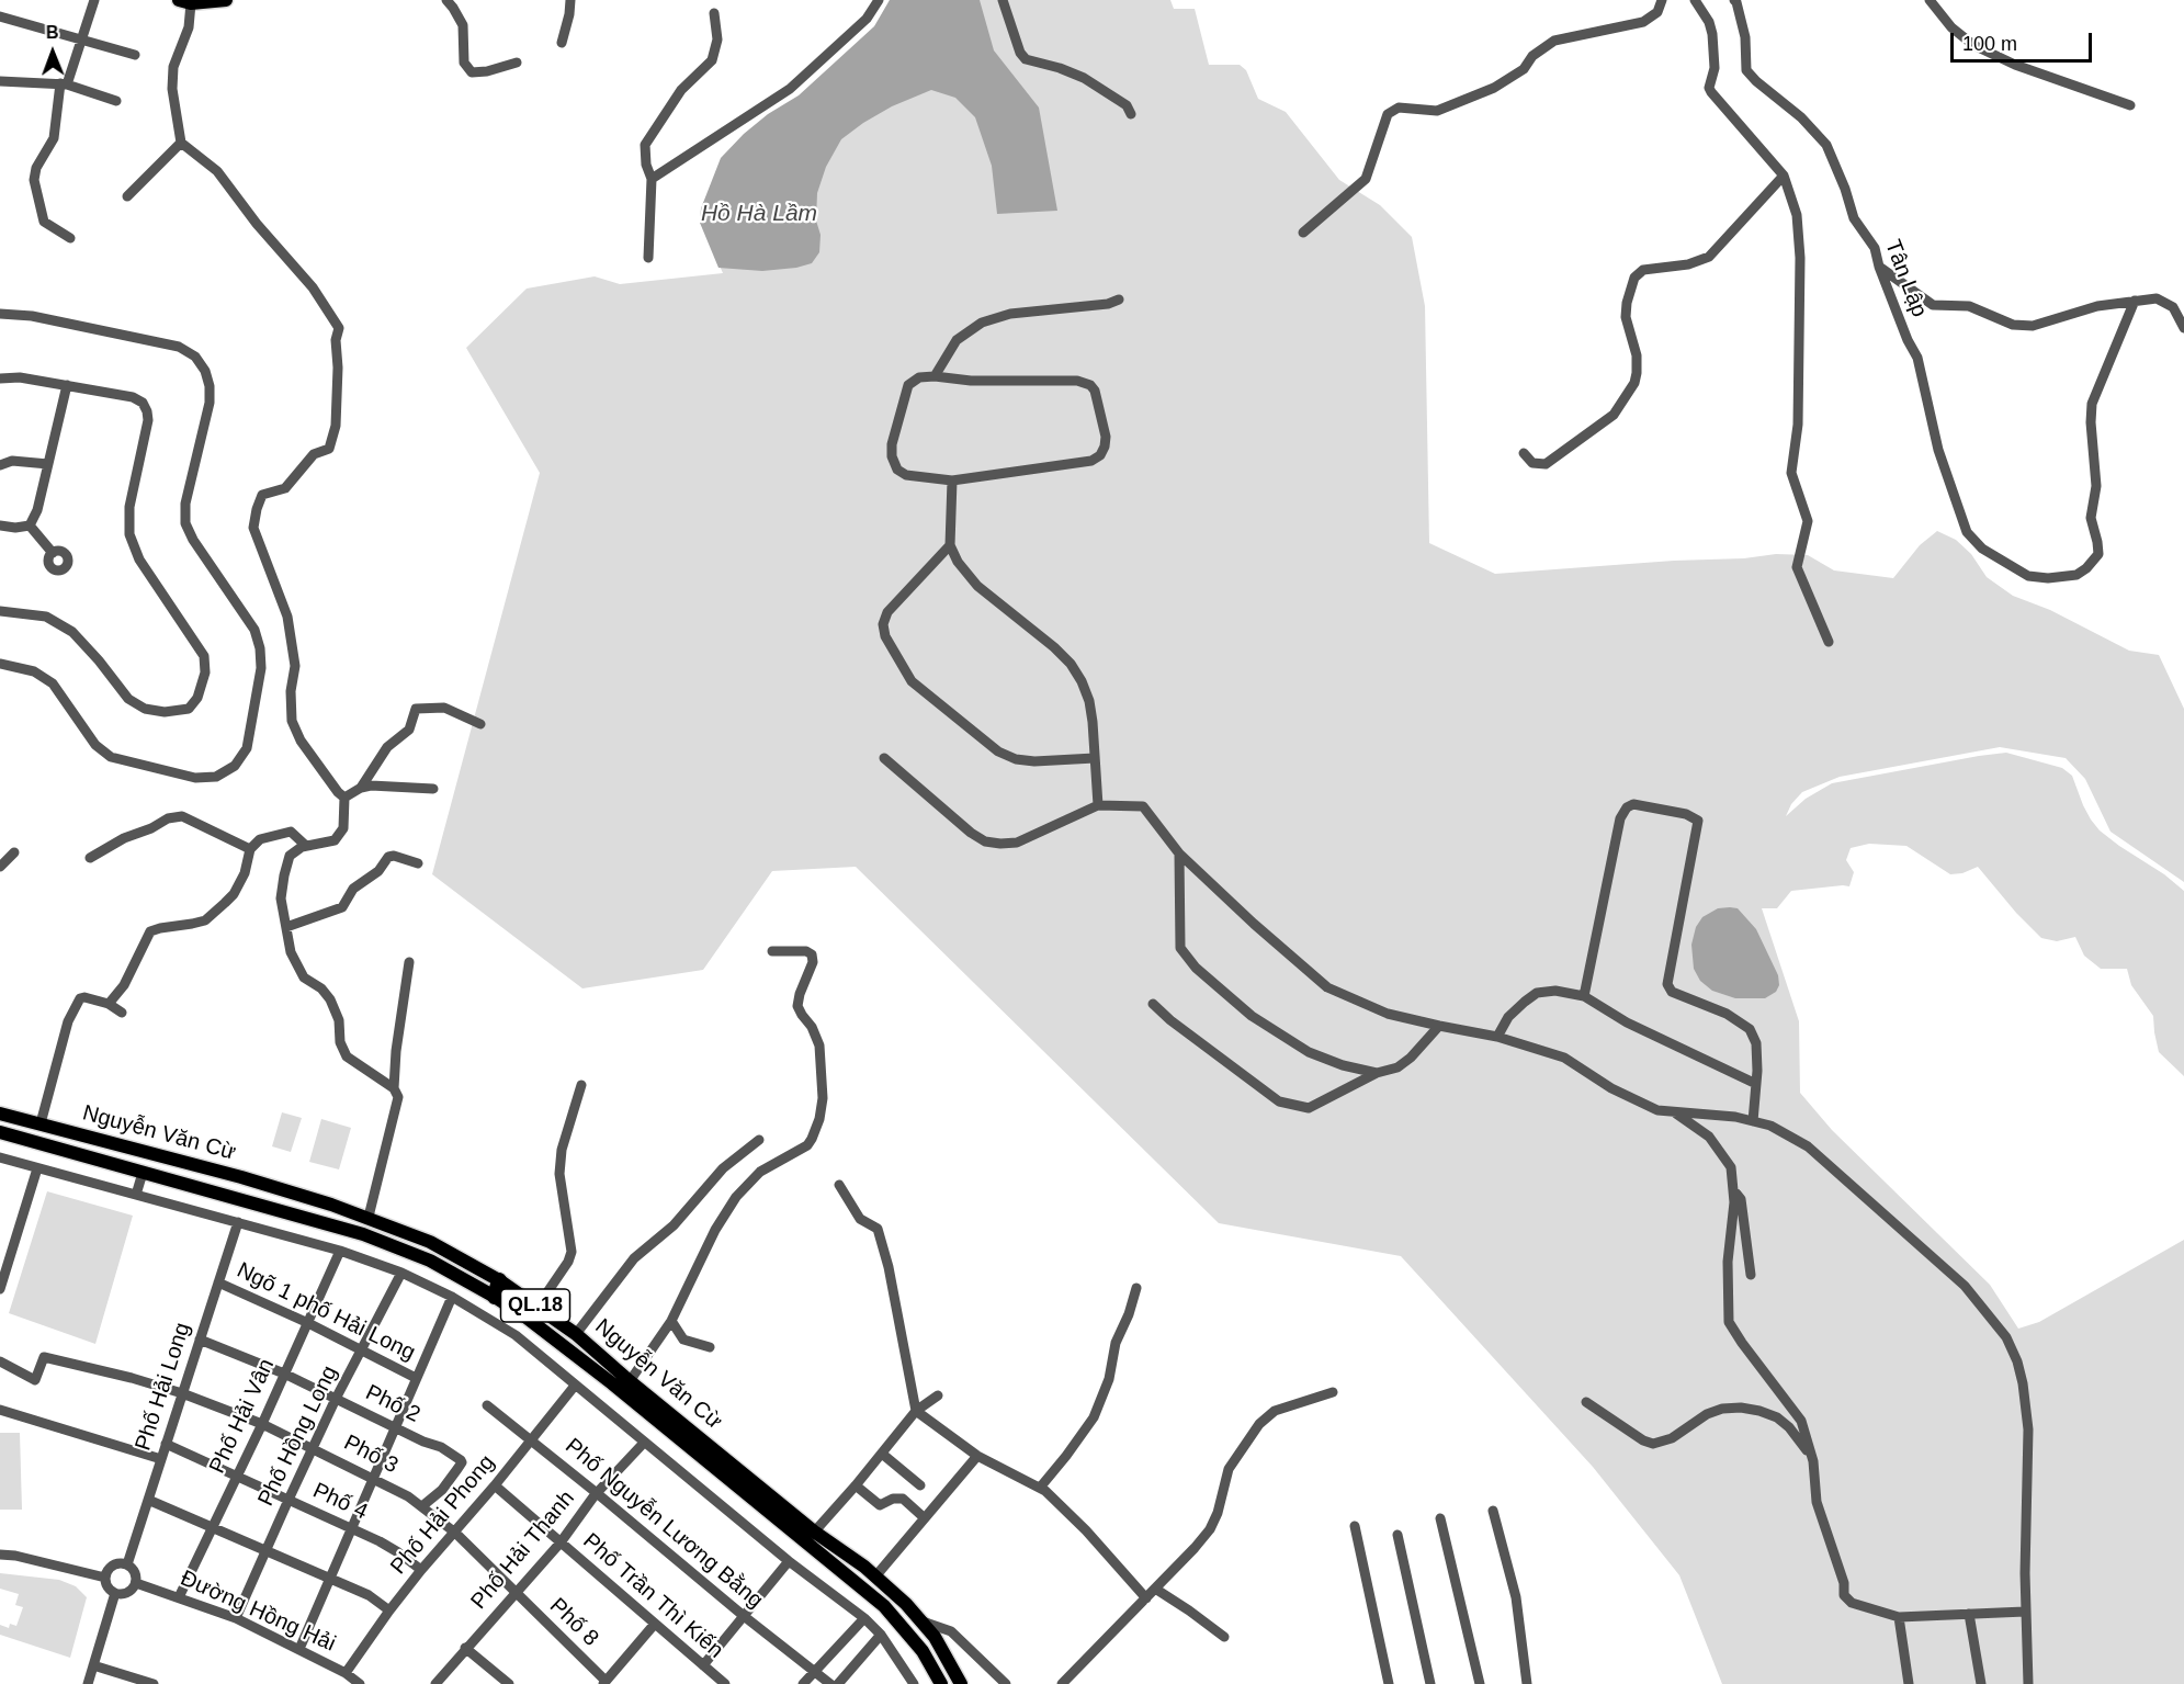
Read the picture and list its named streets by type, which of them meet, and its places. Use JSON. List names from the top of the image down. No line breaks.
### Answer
{"streets":{"main road":["Nguyễn Văn Cừ","QL.18"],"street":["Tân Lập","Ngõ 1 phố Hải Long","Phố Hải Long","Phố 2","Phố Hải Vân","Phố Hồng Long","Phố 3","Phố 4","Phố Hải Phong","Phố Nguyễn Lương Bằng","Phố Hải Thanh","Phố Trần Thì Kiến","Đường Hồng Hải","Phố 8"]},"crossings":[["Ngõ 1 phố Hải Long","Phố Hải Long"],["Ngõ 1 phố Hải Long","Phố Hải Vân"],["Ngõ 1 phố Hải Long","Phố Hồng Long"],["Phố Hải Long","Phố 2"],["Phố Hải Long","Phố 3"],["Phố Hải Long","Phố 4"],["Phố Hải Long","Đường Hồng Hải"],["Phố 2","Phố Hải Vân"],["Phố 2","Phố Hồng Long"],["Phố 2","Phố 3"],["Phố Hải Vân","Phố 3"],["Phố Hải Vân","Phố 4"],["Phố Hải Vân","Đường Hồng Hải"],["Phố Hồng Long","Phố 3"],["Phố Hồng Long","Phố 4"],["Phố Hồng Long","Đường Hồng Hải"],["Phố 3","Phố Hải Phong"],["Phố 3","Phố Hải Thanh"],["Phố 3","Phố 8"],["Phố 4","Phố Hải Phong"],["Phố Hải Phong","Phố Nguyễn Lương Bằng"],["Phố Hải Phong","Phố Trần Thì Kiến"],["Phố Hải Phong","Đường Hồng Hải"],["Phố Nguyễn Lương Bằng","Phố Hải Thanh"],["Phố Hải Thanh","Phố Trần Thì Kiến"],["Phố Hải Thanh","Phố 8"]],"water":["Hồ Hà Lầm"],"scale_bar":"100 m","north":"top"}
